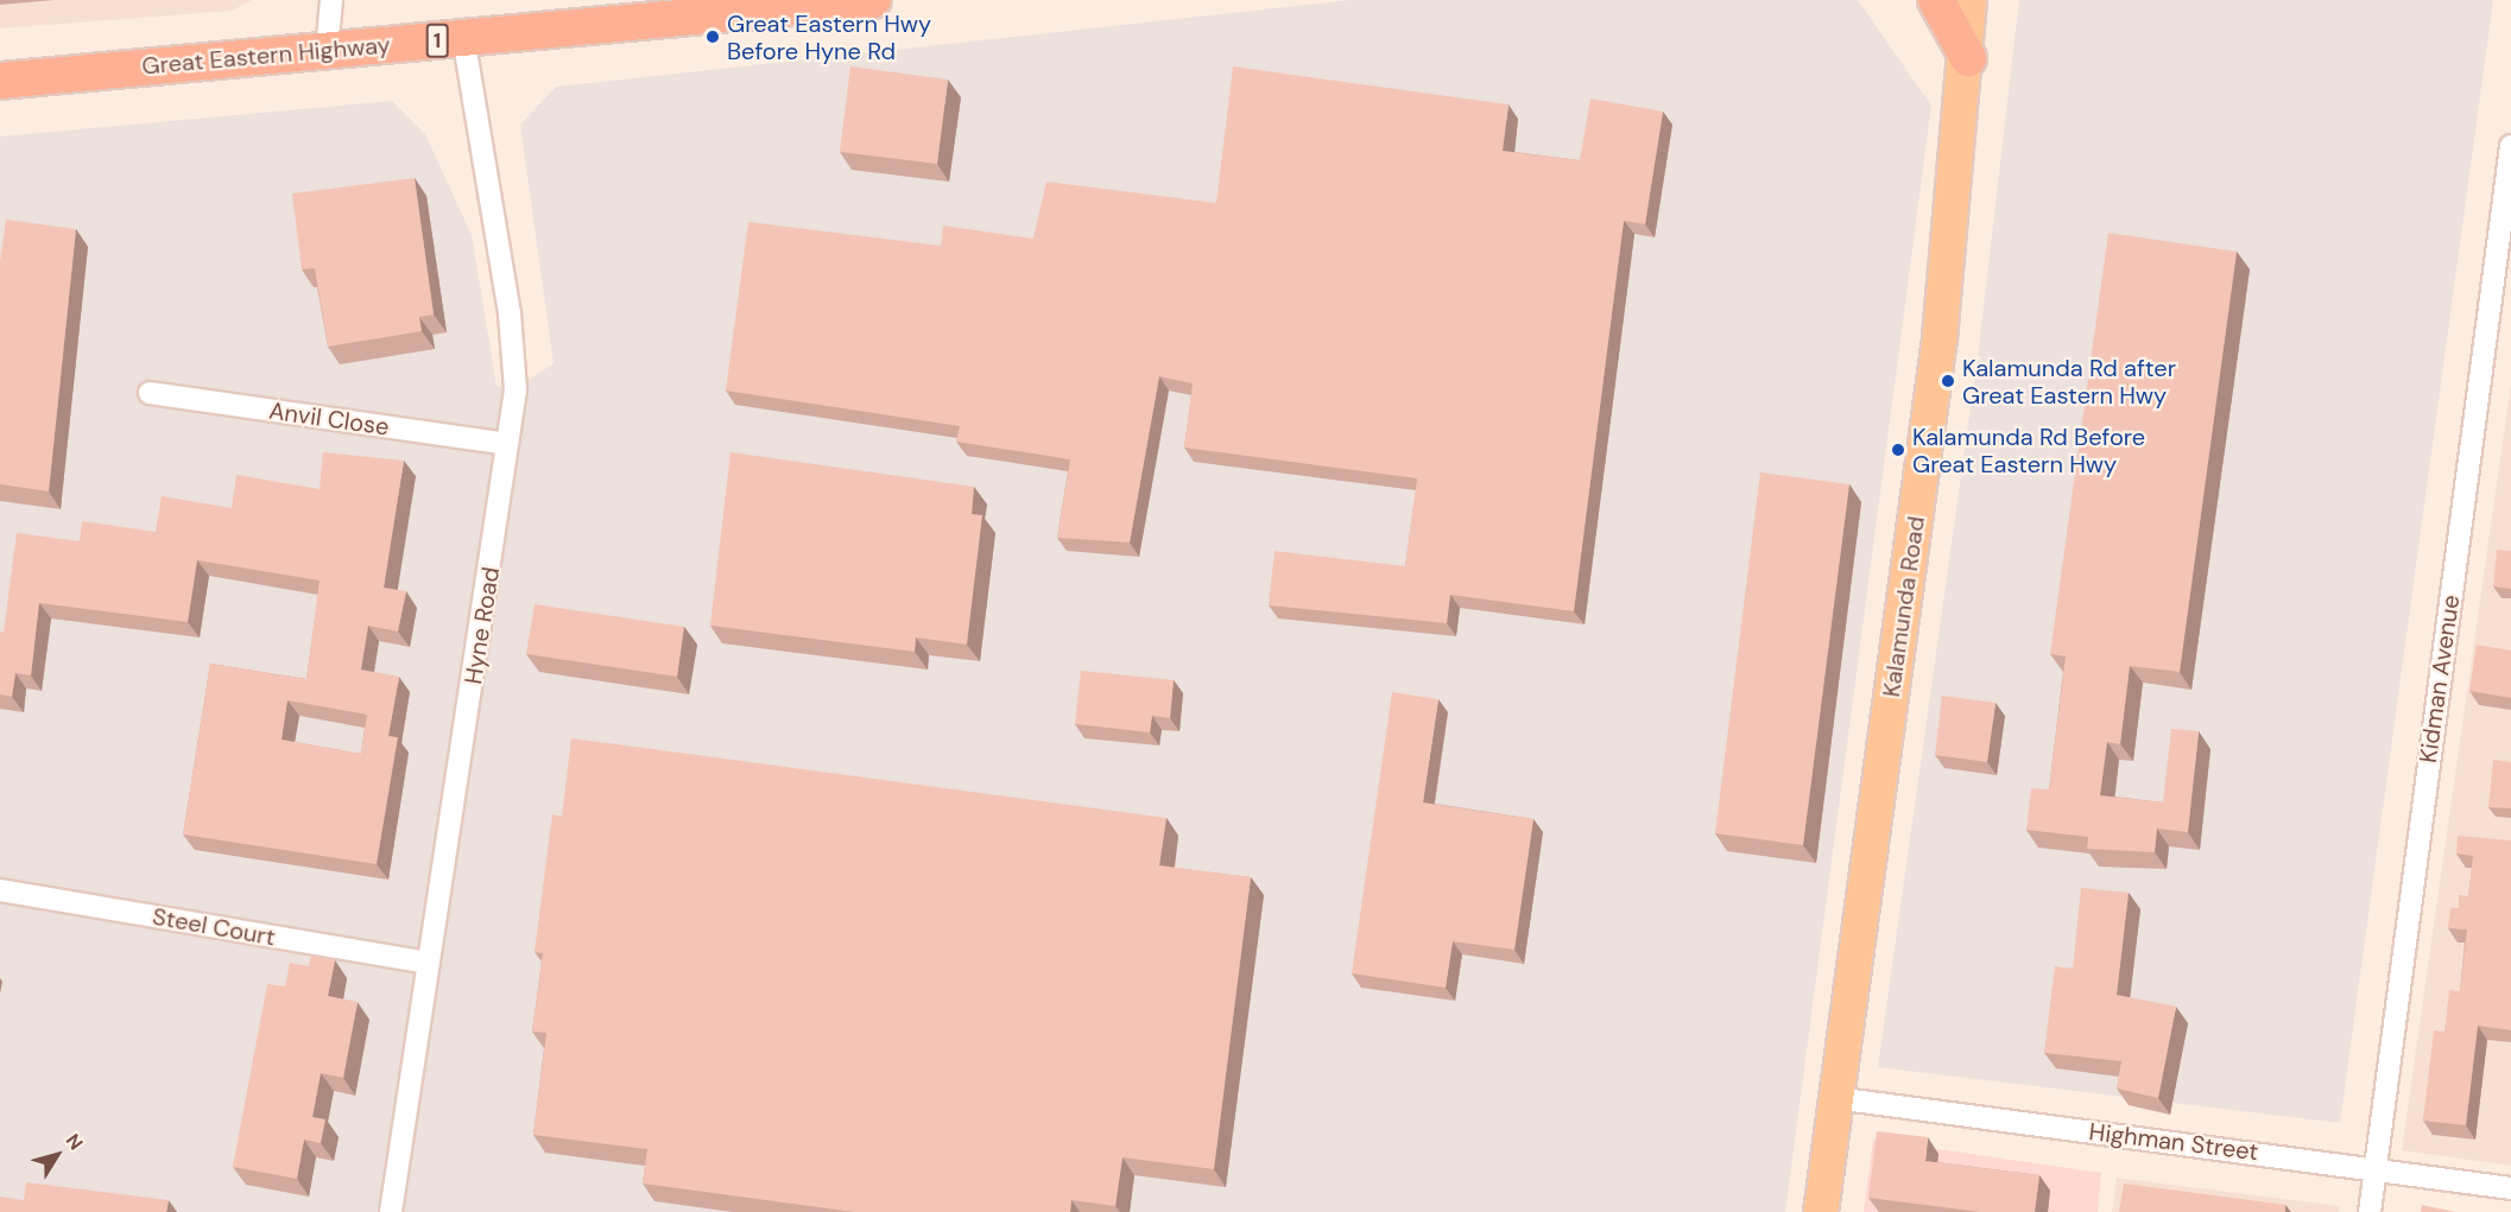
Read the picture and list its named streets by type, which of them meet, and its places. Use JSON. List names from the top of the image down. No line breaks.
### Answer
{"streets":{"highway":["1","Great Eastern Highway"],"main road":["Kalamunda Road"],"street":["Anvil Close","Hyne Road","Kidman Avenue","Steel Court","Highman Street"]},"crossings":[["Great Eastern Highway","Hyne Road"],["Anvil Close","Hyne Road"],["Kalamunda Road","Highman Street"],["Hyne Road","Steel Court"],["Kidman Avenue","Highman Street"]],"places":["Great Eastern Hwy Before Hyne Rd","Kalamunda Rd after Great Eastern Hwy","Kalamunda Rd Before Great Eastern Hwy"],"north":"top right"}
